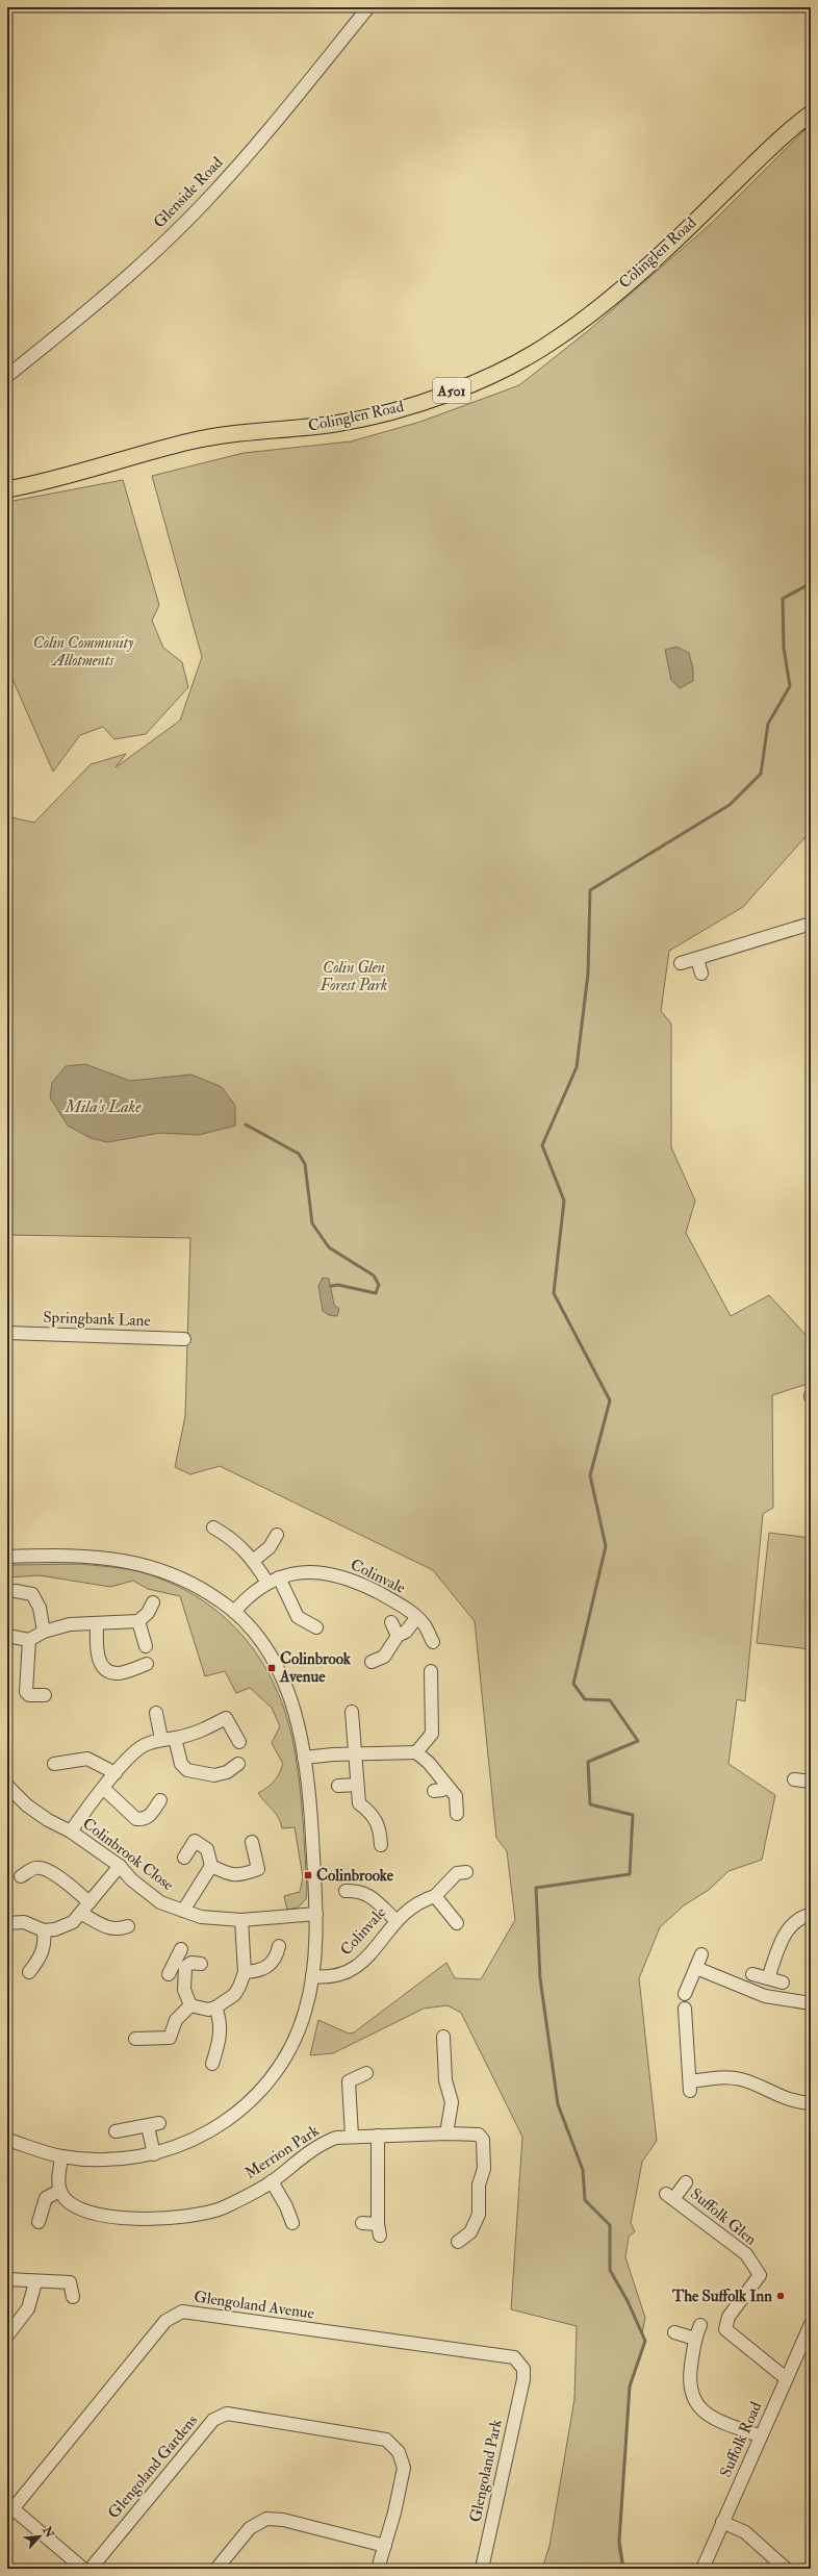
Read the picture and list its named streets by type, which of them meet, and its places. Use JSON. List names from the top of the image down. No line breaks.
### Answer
{"streets":{"main road":["Colinglen Road","A501"],"street":["Glenside Road","Springbank Lane","Colinvale","Colinbrook Close","Merrion Park","Suffolk Glen","Glengoland Avenue","Suffolk Road","Glengoland Gardens","Glengoland Park"]},"crossings":[["Suffolk Glen","Suffolk Road"],["Glengoland Avenue","Glengoland Park"]],"water":["Mila's Lake"],"parks":["Colin Community Allotments","Colin Glen Forest Park"],"places":{"transit":["Colinbrook Avenue","Colinbrooke"],"other":["The Suffolk Inn"]},"north":"top right"}
